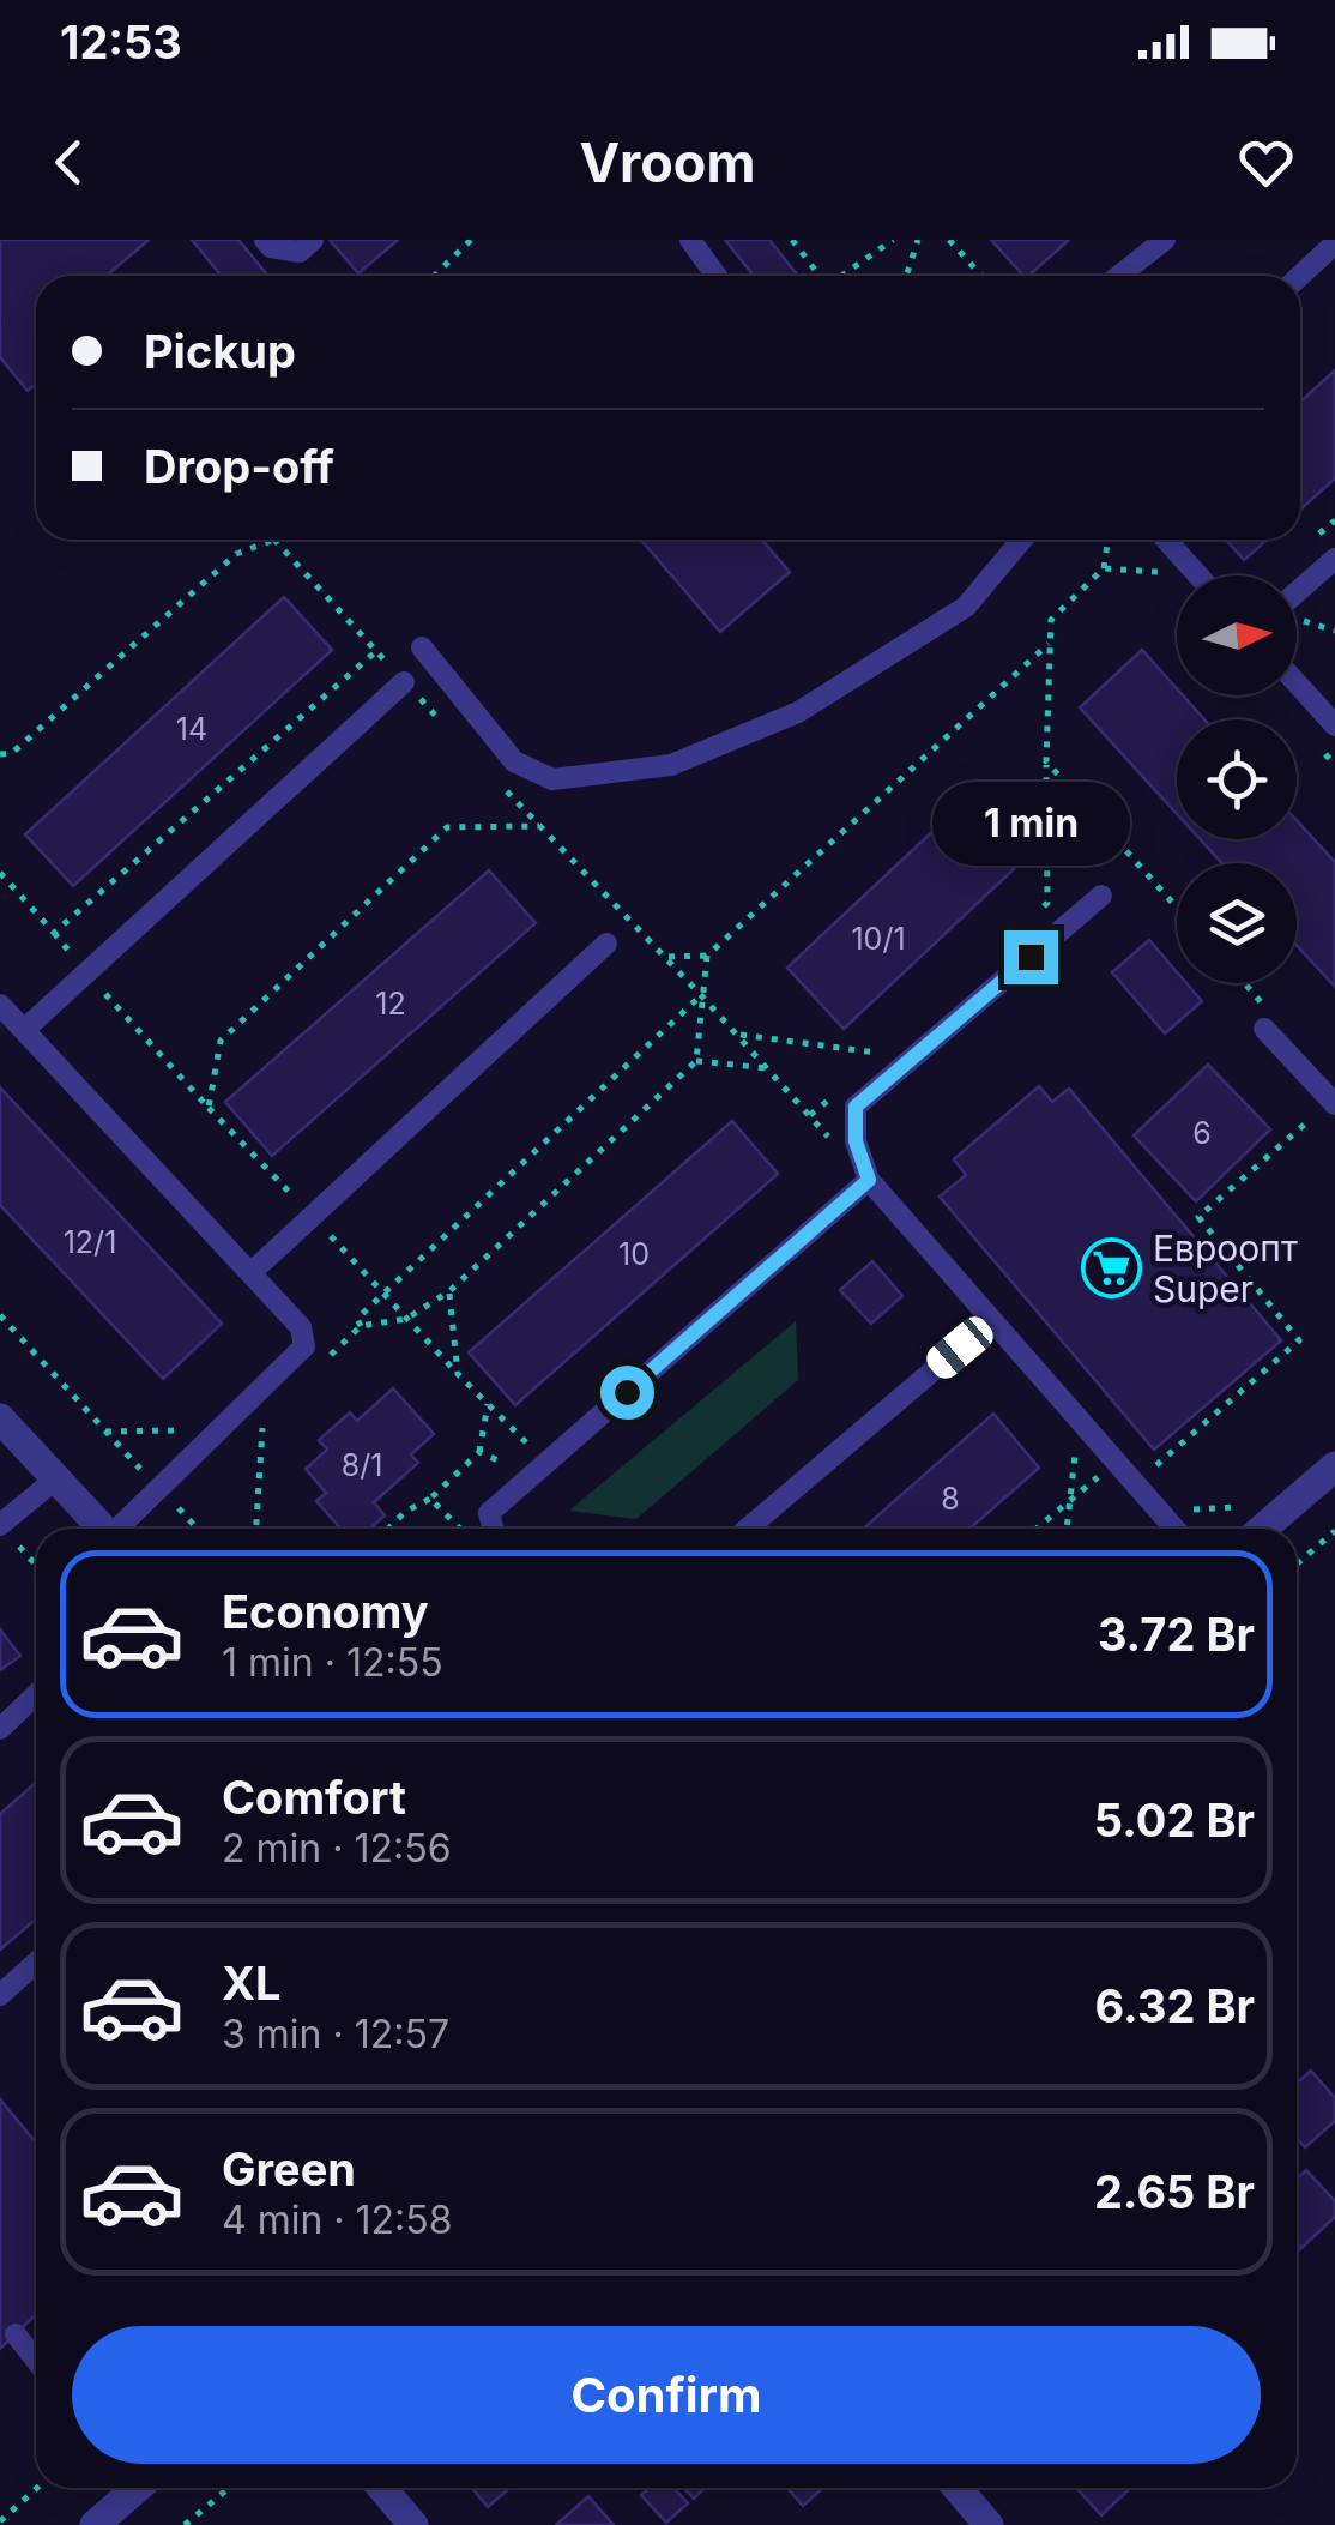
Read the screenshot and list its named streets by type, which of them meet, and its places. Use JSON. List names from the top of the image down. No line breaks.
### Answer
{"places":{"supermarket":["Евроопт Super"]},"house_numbers":["14","10/1","12","6","12/1","10","8/1","8"],"north":"right","page":{"status":"12:53","header":"Vroom","banner":["Pickup","Drop-off"],"bubble":"1 min","list":[{"name":"Economy","note":"1 min · 12:55","value":"3.72 Br"},{"name":"Comfort","note":"2 min · 12:56","value":"5.02 Br"},{"name":"XL","note":"3 min · 12:57","value":"6.32 Br"},{"name":"Green","note":"4 min · 12:58","value":"2.65 Br"}],"buttons":"Confirm"}}
